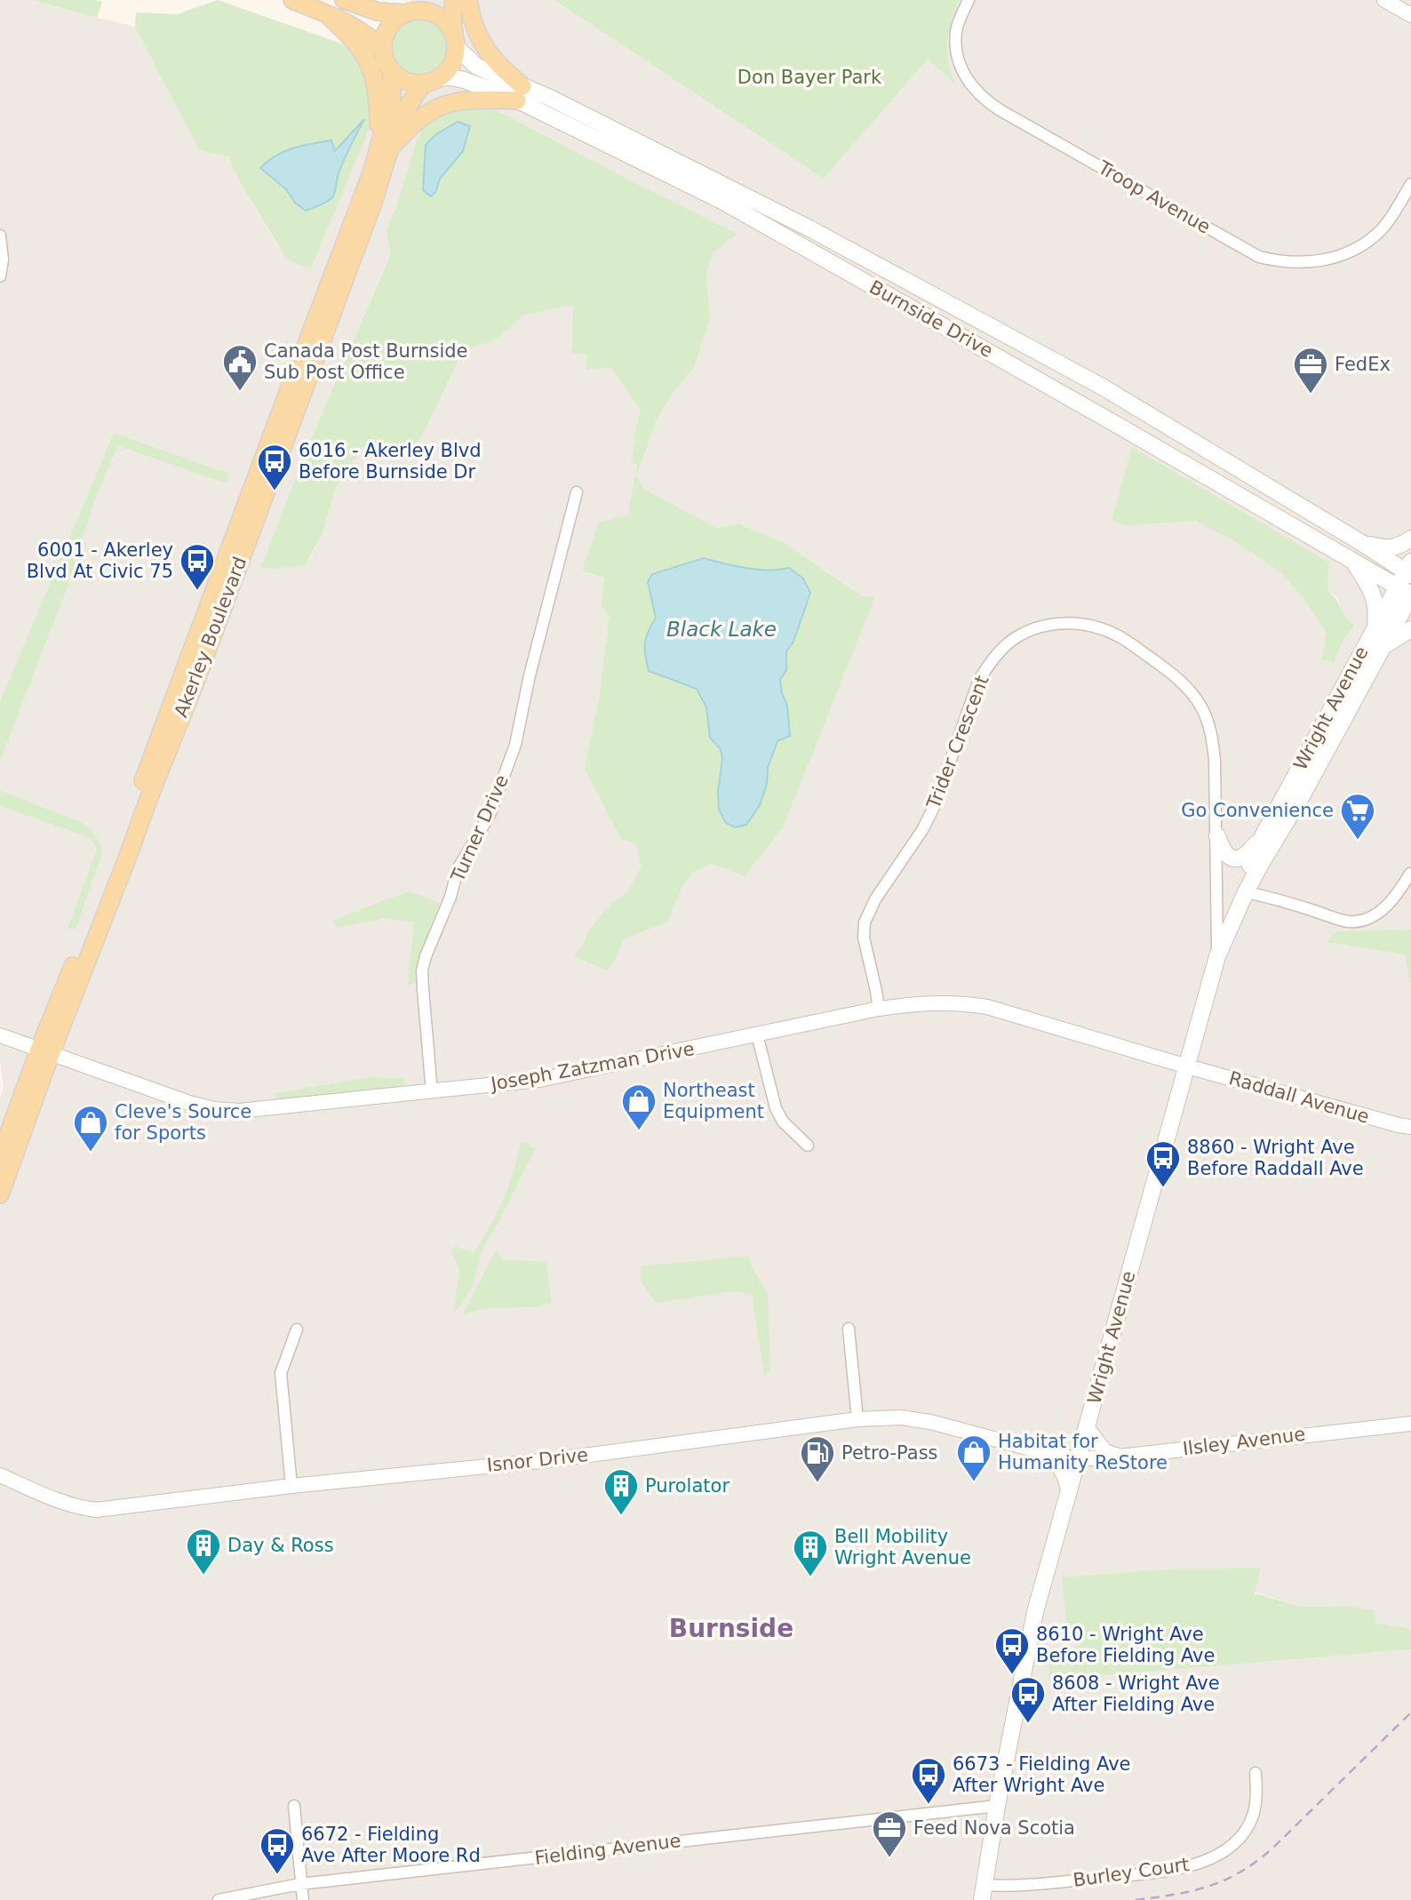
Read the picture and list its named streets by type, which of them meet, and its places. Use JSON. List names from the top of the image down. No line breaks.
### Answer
{"streets":{"main road":["Burnside Drive","Akerley Boulevard","Wright Avenue"],"street":["Troop Avenue","Trider Crescent","Turner Drive","Joseph Zatzman Drive","Raddall Avenue","Ilsley Avenue","Isnor Drive","Fielding Avenue","Burley Court"]},"crossings":[["Burnside Drive","Akerley Boulevard"],["Burnside Drive","Wright Avenue"],["Akerley Boulevard","Joseph Zatzman Drive"],["Wright Avenue","Trider Crescent"],["Wright Avenue","Joseph Zatzman Drive"],["Wright Avenue","Raddall Avenue"],["Wright Avenue","Ilsley Avenue"],["Wright Avenue","Isnor Drive"],["Wright Avenue","Fielding Avenue"],["Wright Avenue","Burley Court"],["Trider Crescent","Joseph Zatzman Drive"],["Turner Drive","Joseph Zatzman Drive"],["Joseph Zatzman Drive","Raddall Avenue"],["Ilsley Avenue","Isnor Drive"]],"districts":["Burnside"],"water":["Black Lake"],"parks":["Don Bayer Park"],"places":{"public building":["Canada Post Burnside Sub Post Office"],"office":["FedEx","Feed Nova Scotia"],"bus stop":["6016 - Akerley Blvd Before Burnside Dr","6001 - Akerley Blvd At Civic 75","8860 - Wright Ave Before Raddall Ave","8610 - Wright Ave Before Fielding Ave","8608 - Wright Ave After Fielding Ave","6673 - Fielding Ave After Wright Ave","6672 - Fielding Ave After Moore Rd"],"supermarket":["Go Convenience"],"shop":["Northeast Equipment","Cleve's Source for Sports","Habitat for Humanity ReStore"],"fuel station":["Petro-Pass"],"building":["Purolator","Day & Ross","Bell Mobility Wright Avenue"]}}
